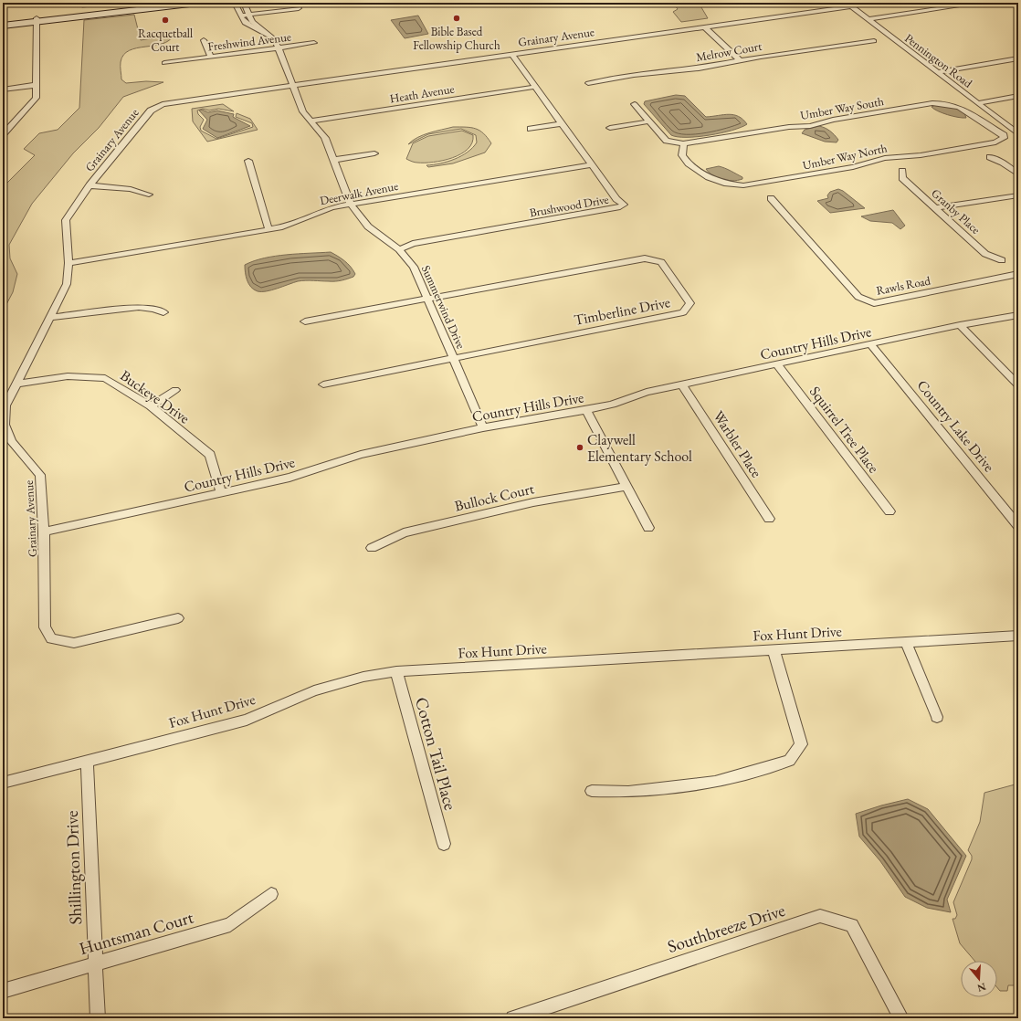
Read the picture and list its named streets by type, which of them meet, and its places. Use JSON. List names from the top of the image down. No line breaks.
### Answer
{"streets":{"street":["Grainary Avenue","Freshwind Avenue","Melrow Court","Pennington Road","Heath Avenue","Umber Way South","Umber Way North","Deerwalk Avenue","Brushwood Drive","Granby Place","Rawls Road","Summerwind Drive","Timberline Drive","Country Hills Drive","Buckeye Drive","Country Lake Drive","Squirrel Tree Place","Warbler Place","Bullock Court","Fox Hunt Drive","Cotton Tail Place","Shillington Drive","Southbreeze Drive","Huntsman Court"]},"crossings":[["Grainary Avenue","Pennington Road"],["Grainary Avenue","Deerwalk Avenue"],["Grainary Avenue","Brushwood Drive"],["Grainary Avenue","Summerwind Drive"],["Grainary Avenue","Country Hills Drive"],["Grainary Avenue","Buckeye Drive"],["Freshwind Avenue","Summerwind Drive"],["Heath Avenue","Brushwood Drive"],["Heath Avenue","Summerwind Drive"],["Umber Way South","Umber Way North"],["Deerwalk Avenue","Brushwood Drive"],["Deerwalk Avenue","Summerwind Drive"],["Brushwood Drive","Summerwind Drive"],["Summerwind Drive","Timberline Drive"],["Summerwind Drive","Country Hills Drive"],["Country Hills Drive","Buckeye Drive"],["Country Hills Drive","Country Lake Drive"],["Country Hills Drive","Squirrel Tree Place"],["Country Hills Drive","Warbler Place"],["Fox Hunt Drive","Cotton Tail Place"],["Fox Hunt Drive","Shillington Drive"],["Shillington Drive","Huntsman Court"]],"places":["Bible Based Fellowship Church","Racquetball Court","Claywell Elementary School"],"north":"bottom"}
